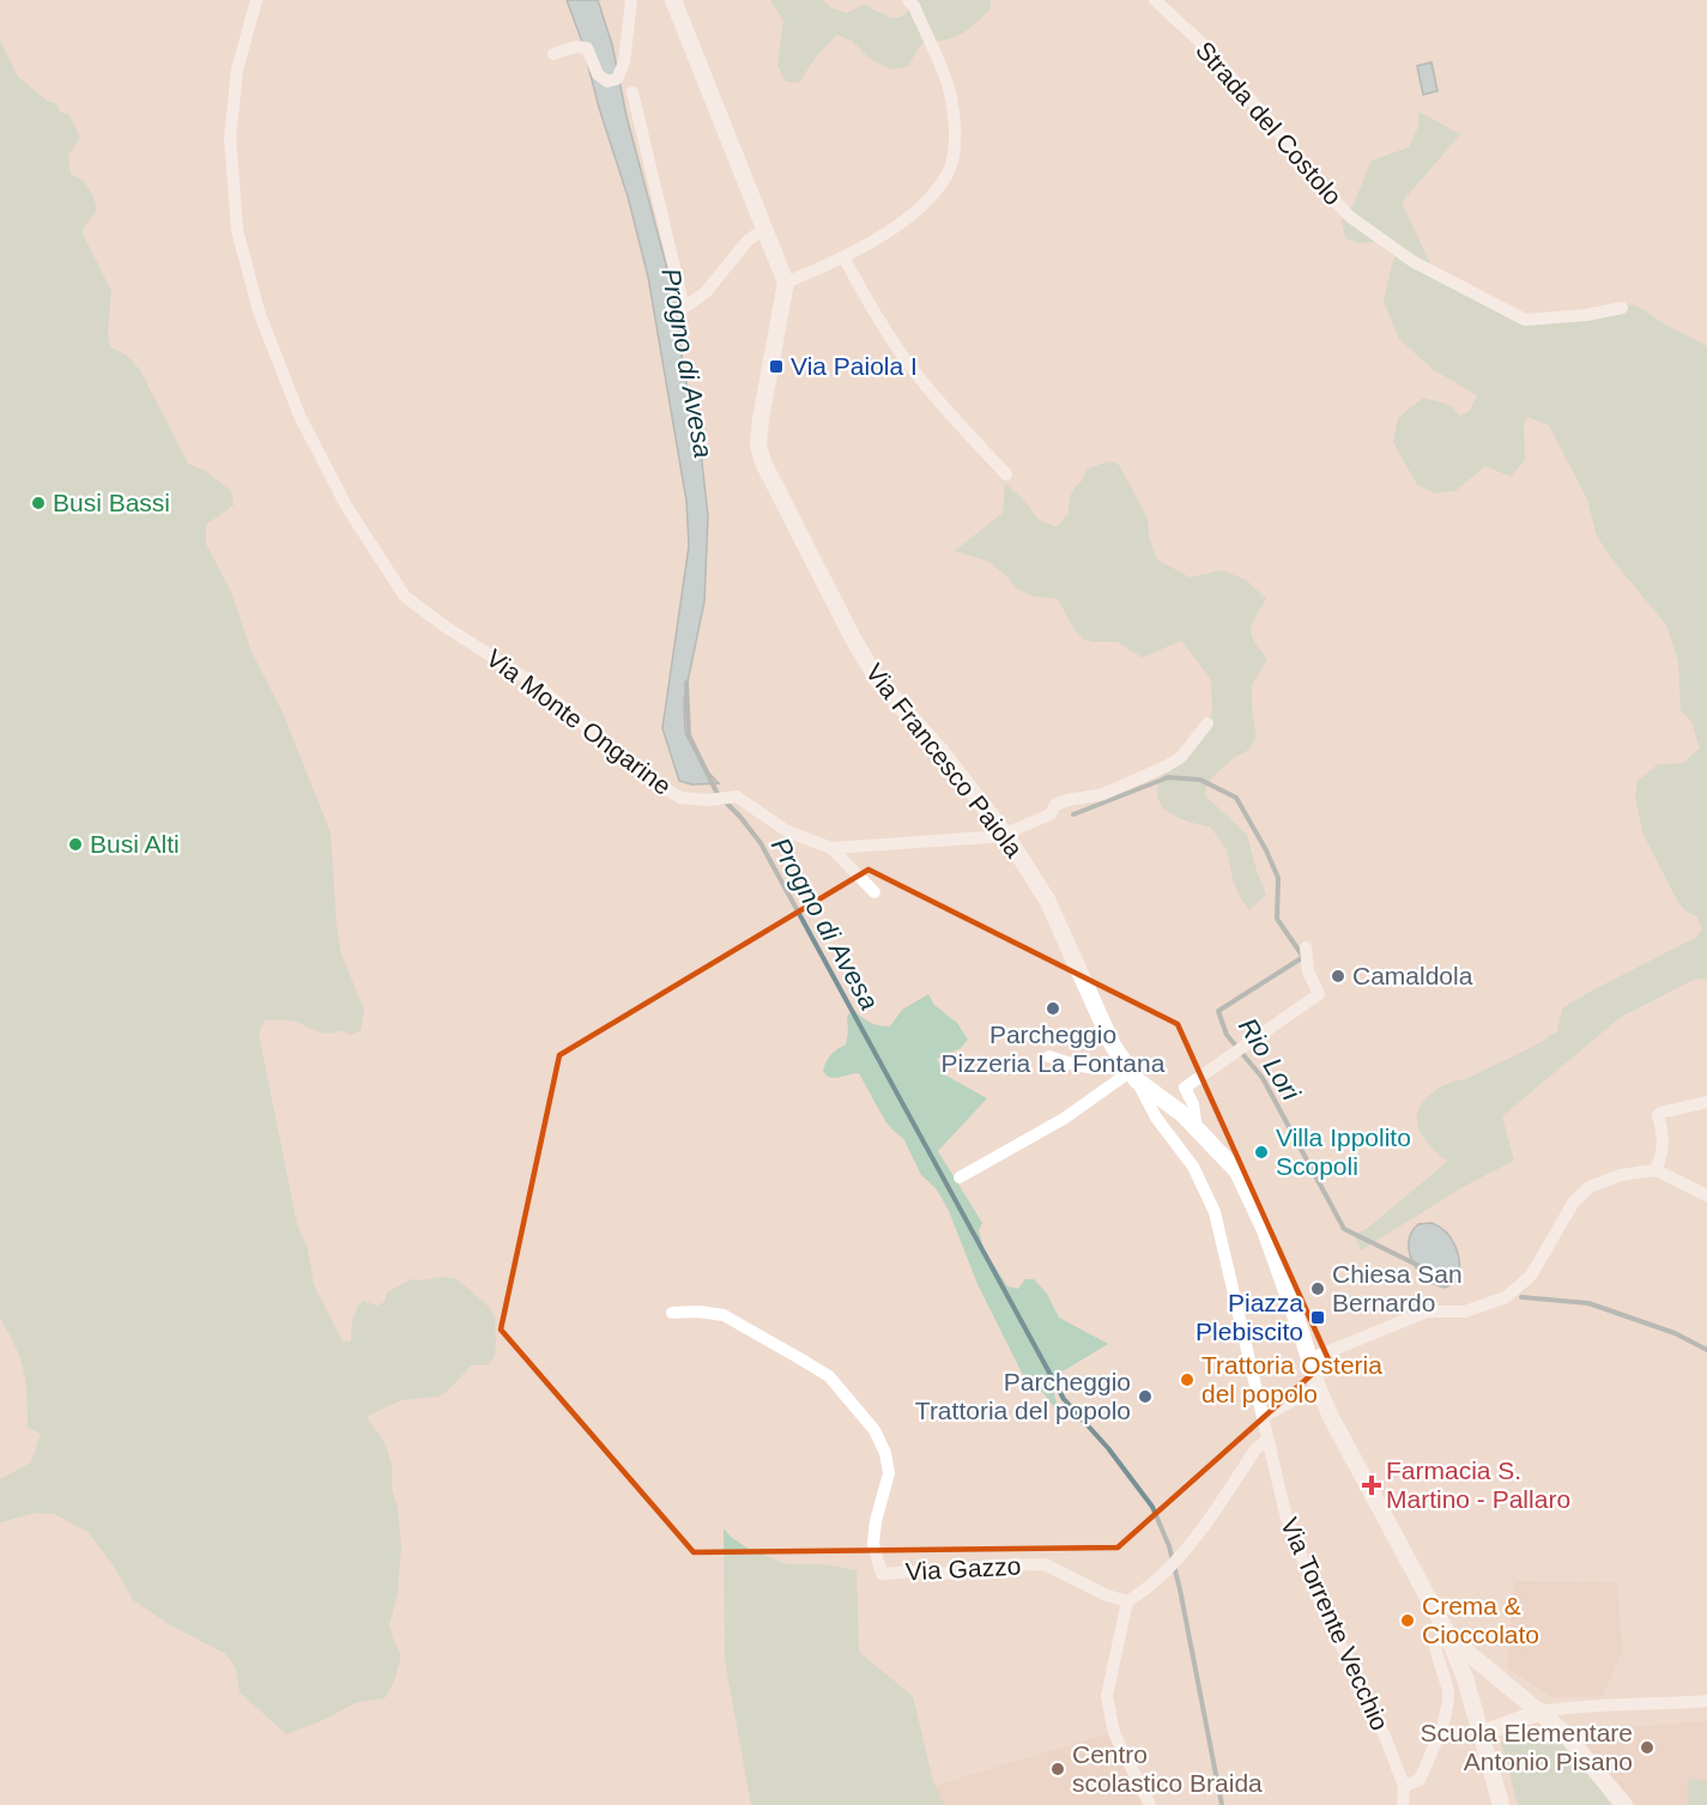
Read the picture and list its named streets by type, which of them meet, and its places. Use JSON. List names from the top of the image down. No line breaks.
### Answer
{"streets":{"street":["Strada del Costolo","Via Monte Ongarine","Via Francesco Paiola","Via Gazzo","Via Torrente Vecchio"]},"crossings":[["Via Monte Ongarine","Via Francesco Paiola"],["Via Francesco Paiola","Via Torrente Vecchio"]],"water":["Progno di Avesa","Rio Lori"],"places":{"transit":["Via Paiola I","Piazza Plebiscito"],"other":["Busi Bassi","Busi Alti","Camaldola","Parcheggio Pizzeria La Fontana","Villa Ippolito Scopoli","Chiesa San Bernardo","Trattoria Osteria del popolo","Parcheggio Trattoria del popolo","Crema & Cioccolato","Scuola Elementare Antonio Pisano","Centro scolastico Braida"],"health":["Farmacia S. Martino - Pallaro"]}}
